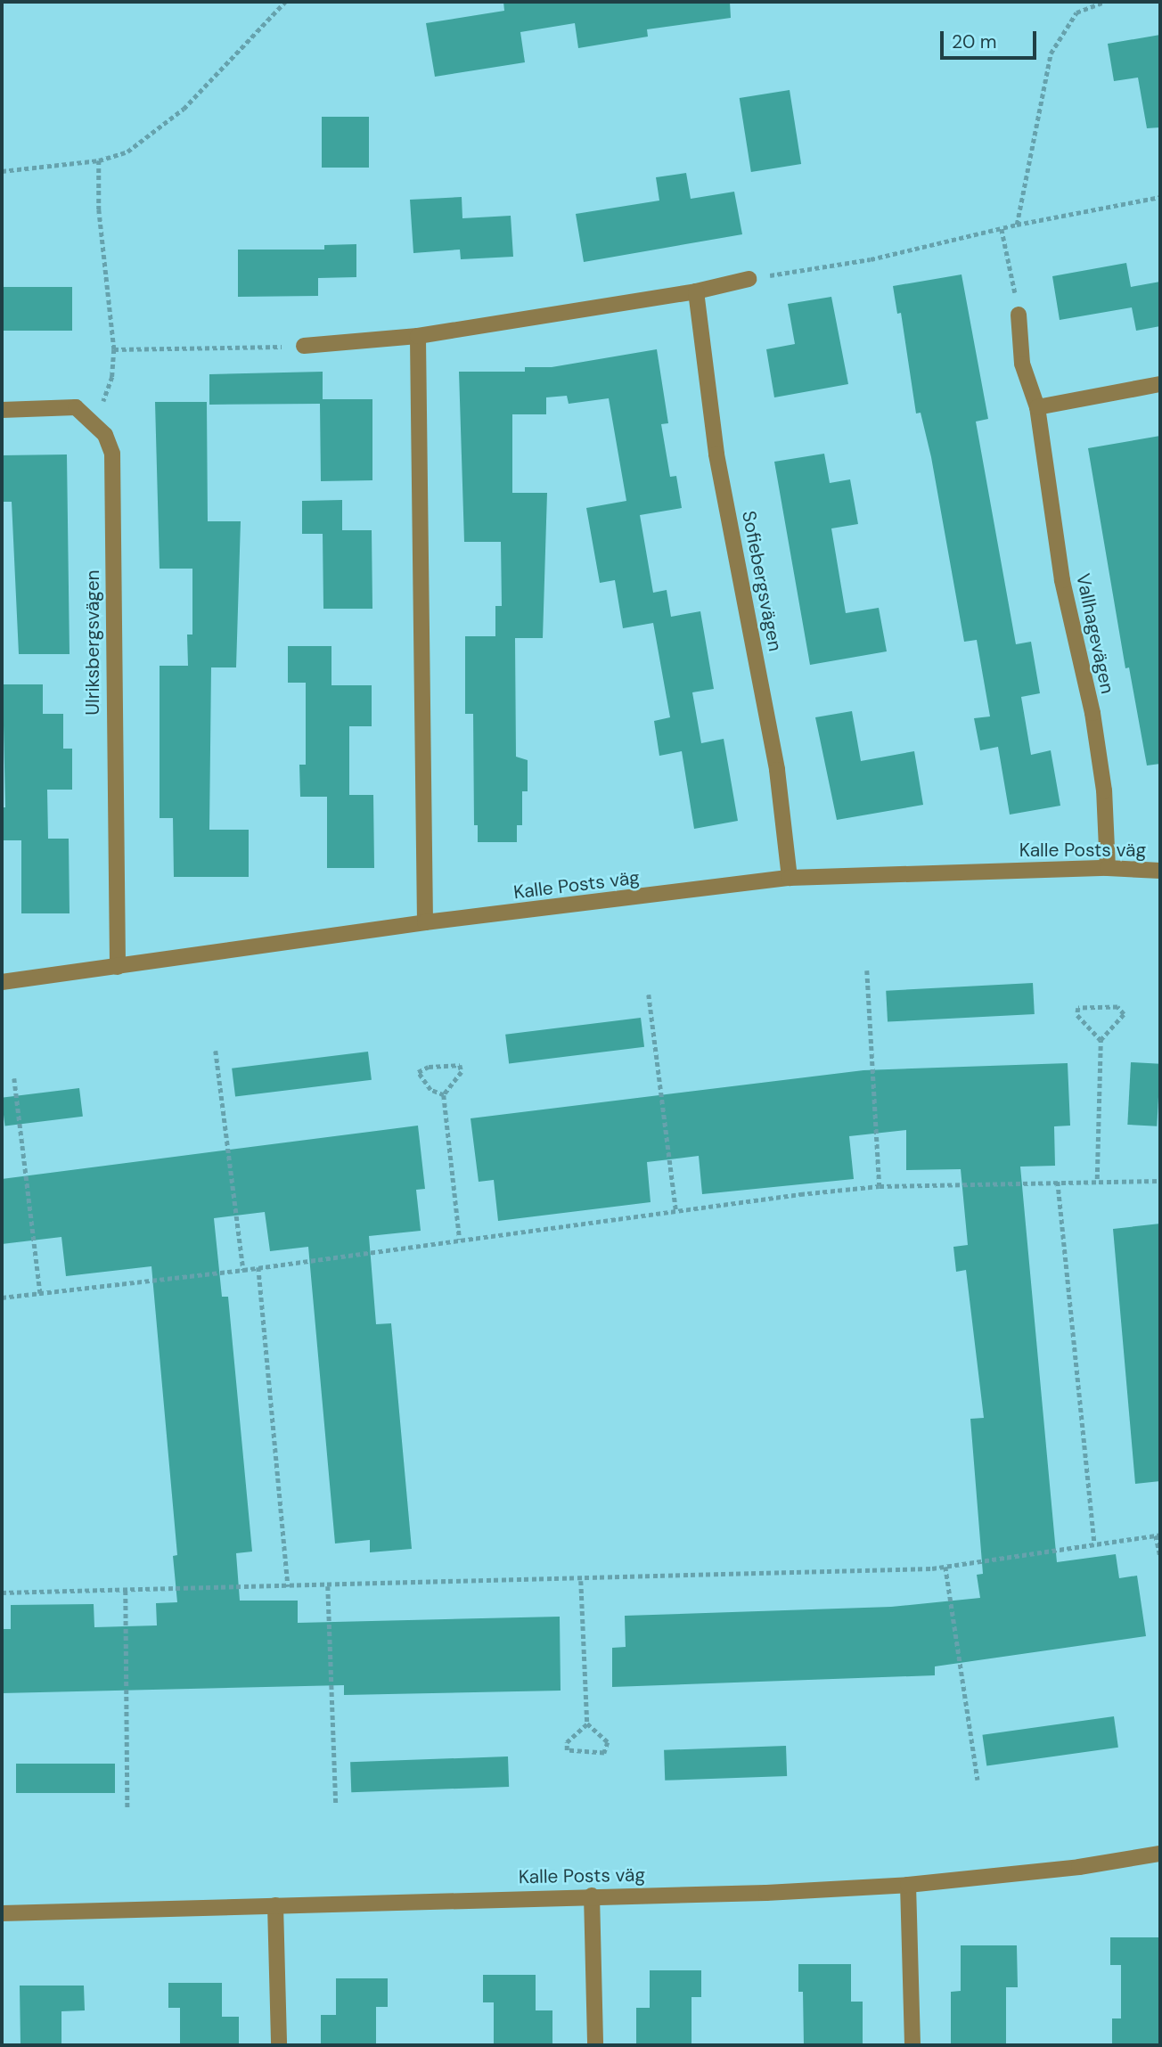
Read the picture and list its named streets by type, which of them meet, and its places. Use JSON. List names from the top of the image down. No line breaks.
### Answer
{"streets":{"street":["Sofiebergsvägen","Vallhagevägen","Ulriksbergsvägen","Kalle Posts väg"]},"crossings":[["Sofiebergsvägen","Kalle Posts väg"],["Vallhagevägen","Kalle Posts väg"],["Ulriksbergsvägen","Kalle Posts väg"]],"scale_bar":"20 m"}
